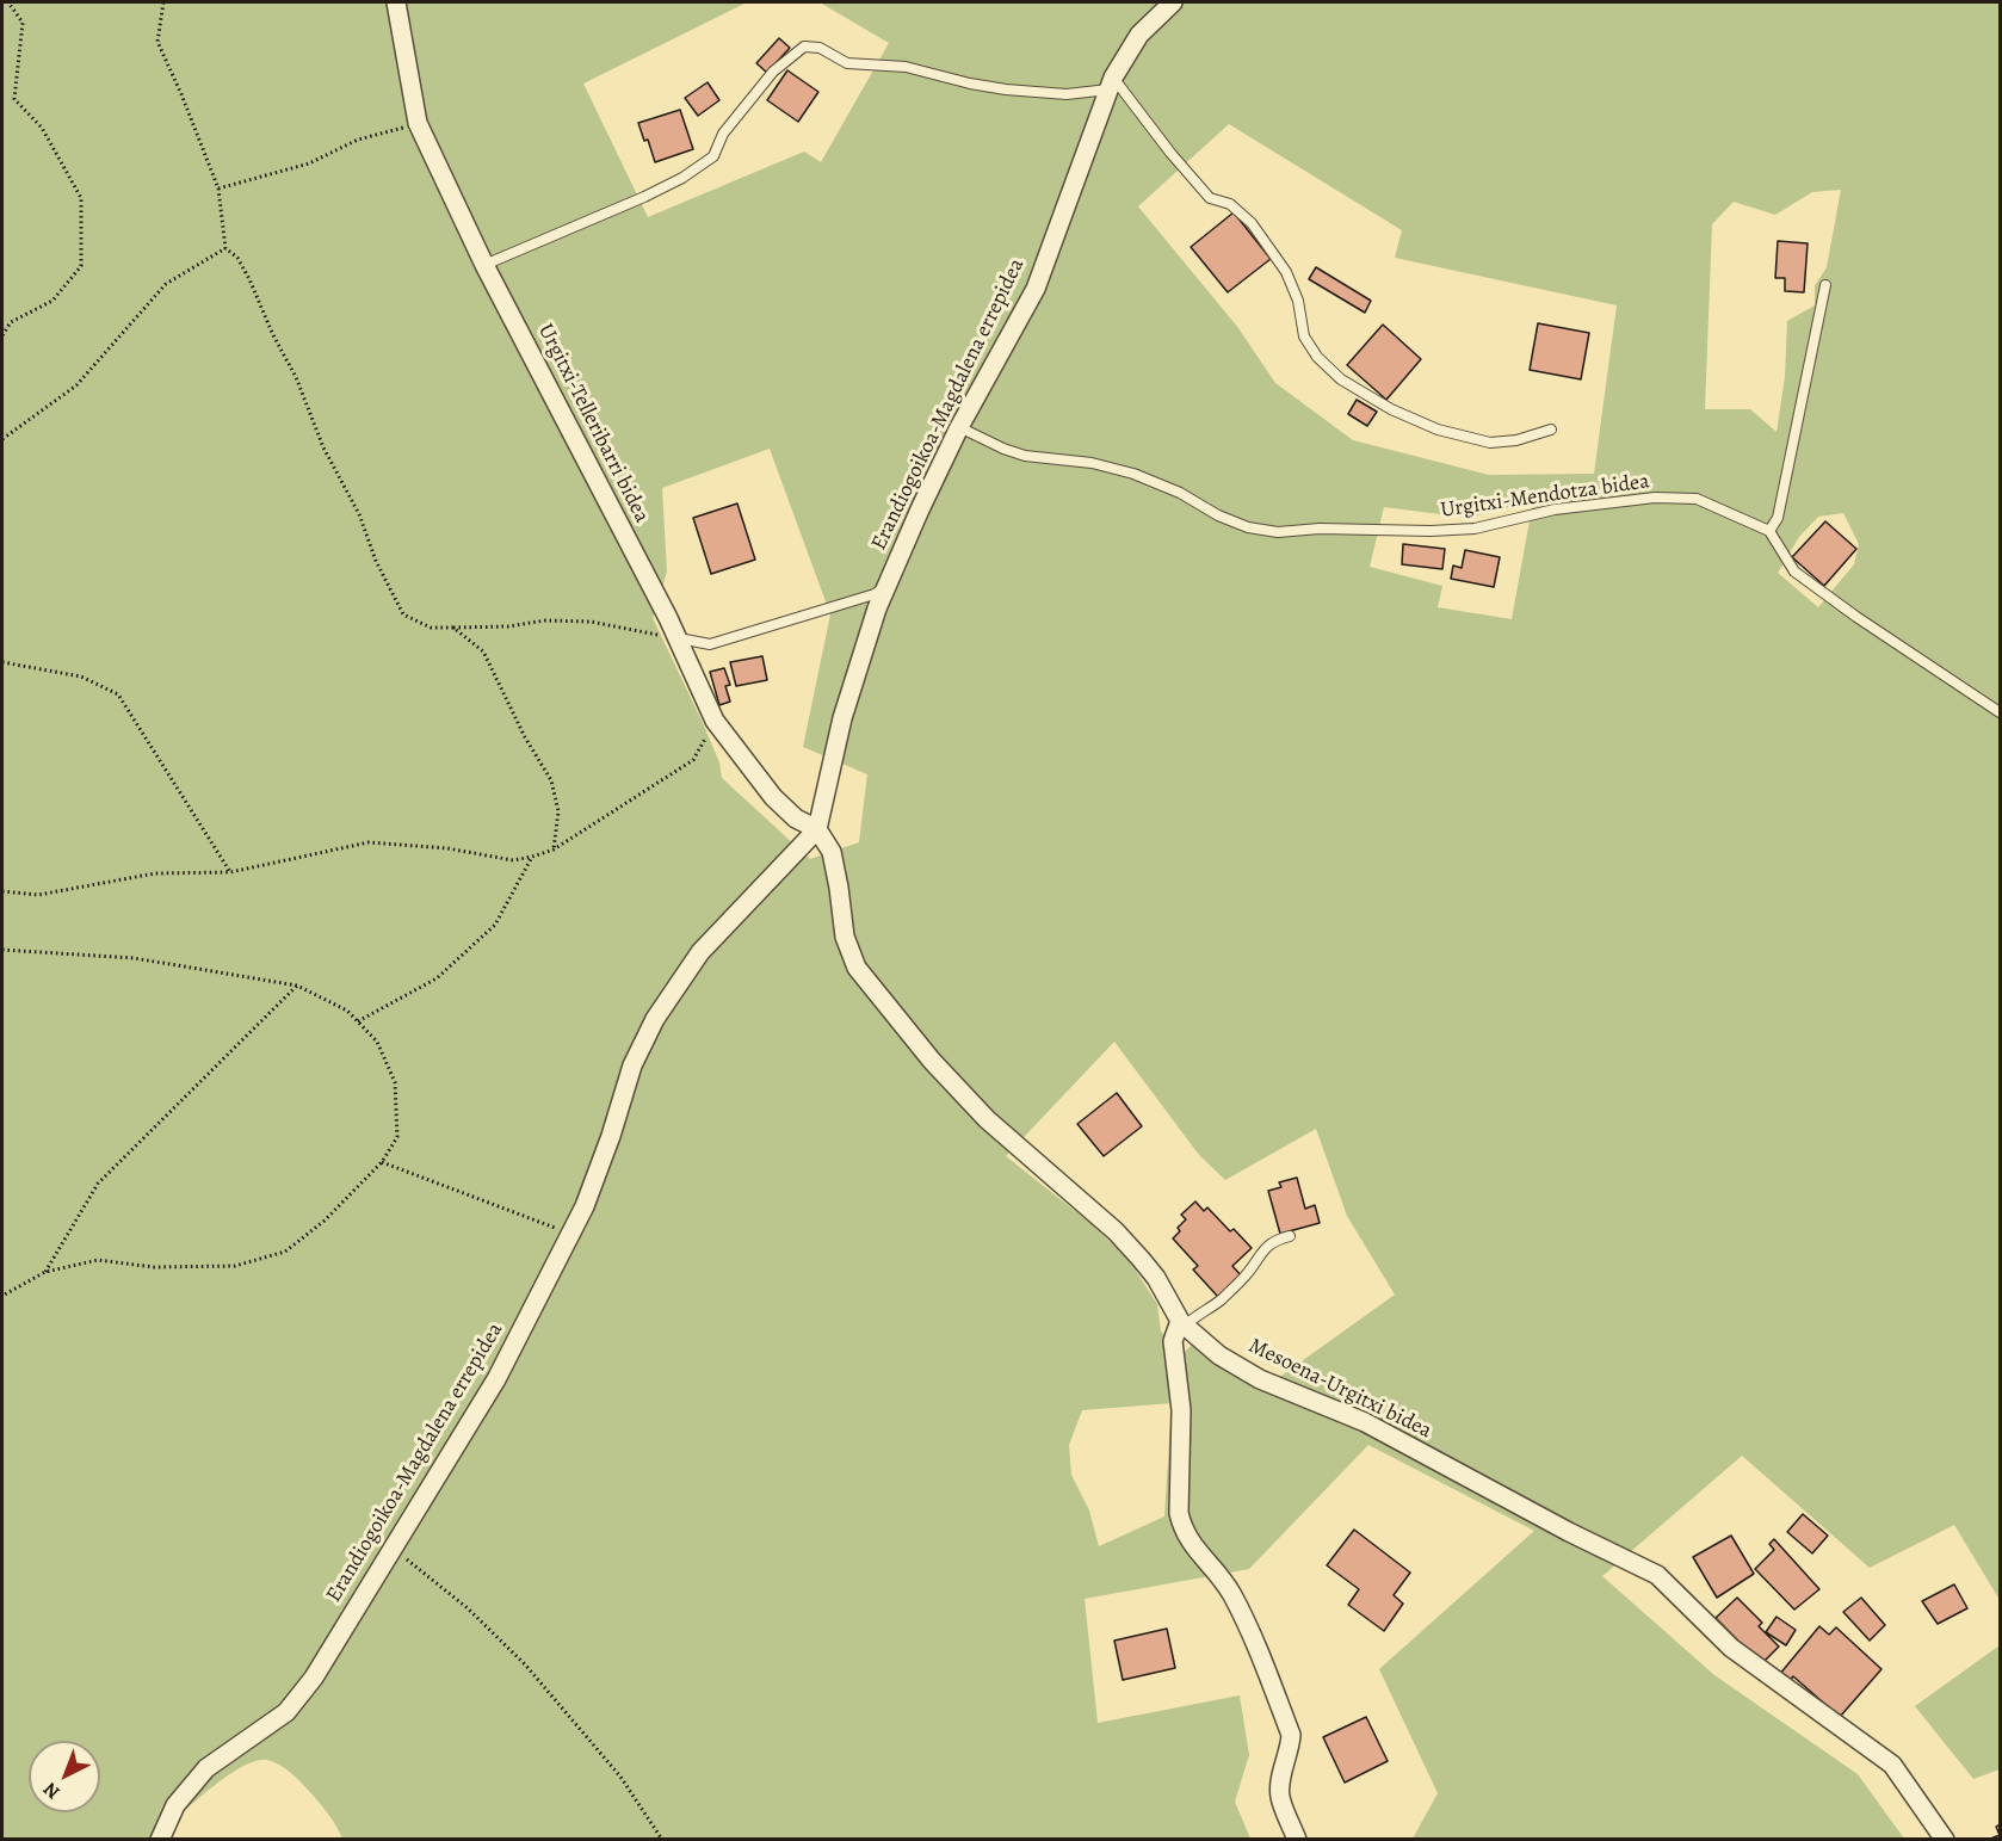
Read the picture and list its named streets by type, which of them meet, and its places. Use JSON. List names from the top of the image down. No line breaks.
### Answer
{"streets":{"street":["Erandiogoikoa-Magdalena errepidea","Urgitxi-Telleribarri bidea","Mesoena-Urgitxi bidea"],"lane":["Urgitxi-Mendotza bidea"]},"crossings":[["Erandiogoikoa-Magdalena errepidea","Urgitxi-Telleribarri bidea"],["Erandiogoikoa-Magdalena errepidea","Urgitxi-Mendotza bidea"],["Erandiogoikoa-Magdalena errepidea","Mesoena-Urgitxi bidea"],["Urgitxi-Telleribarri bidea","Mesoena-Urgitxi bidea"]],"north":"bottom left"}
